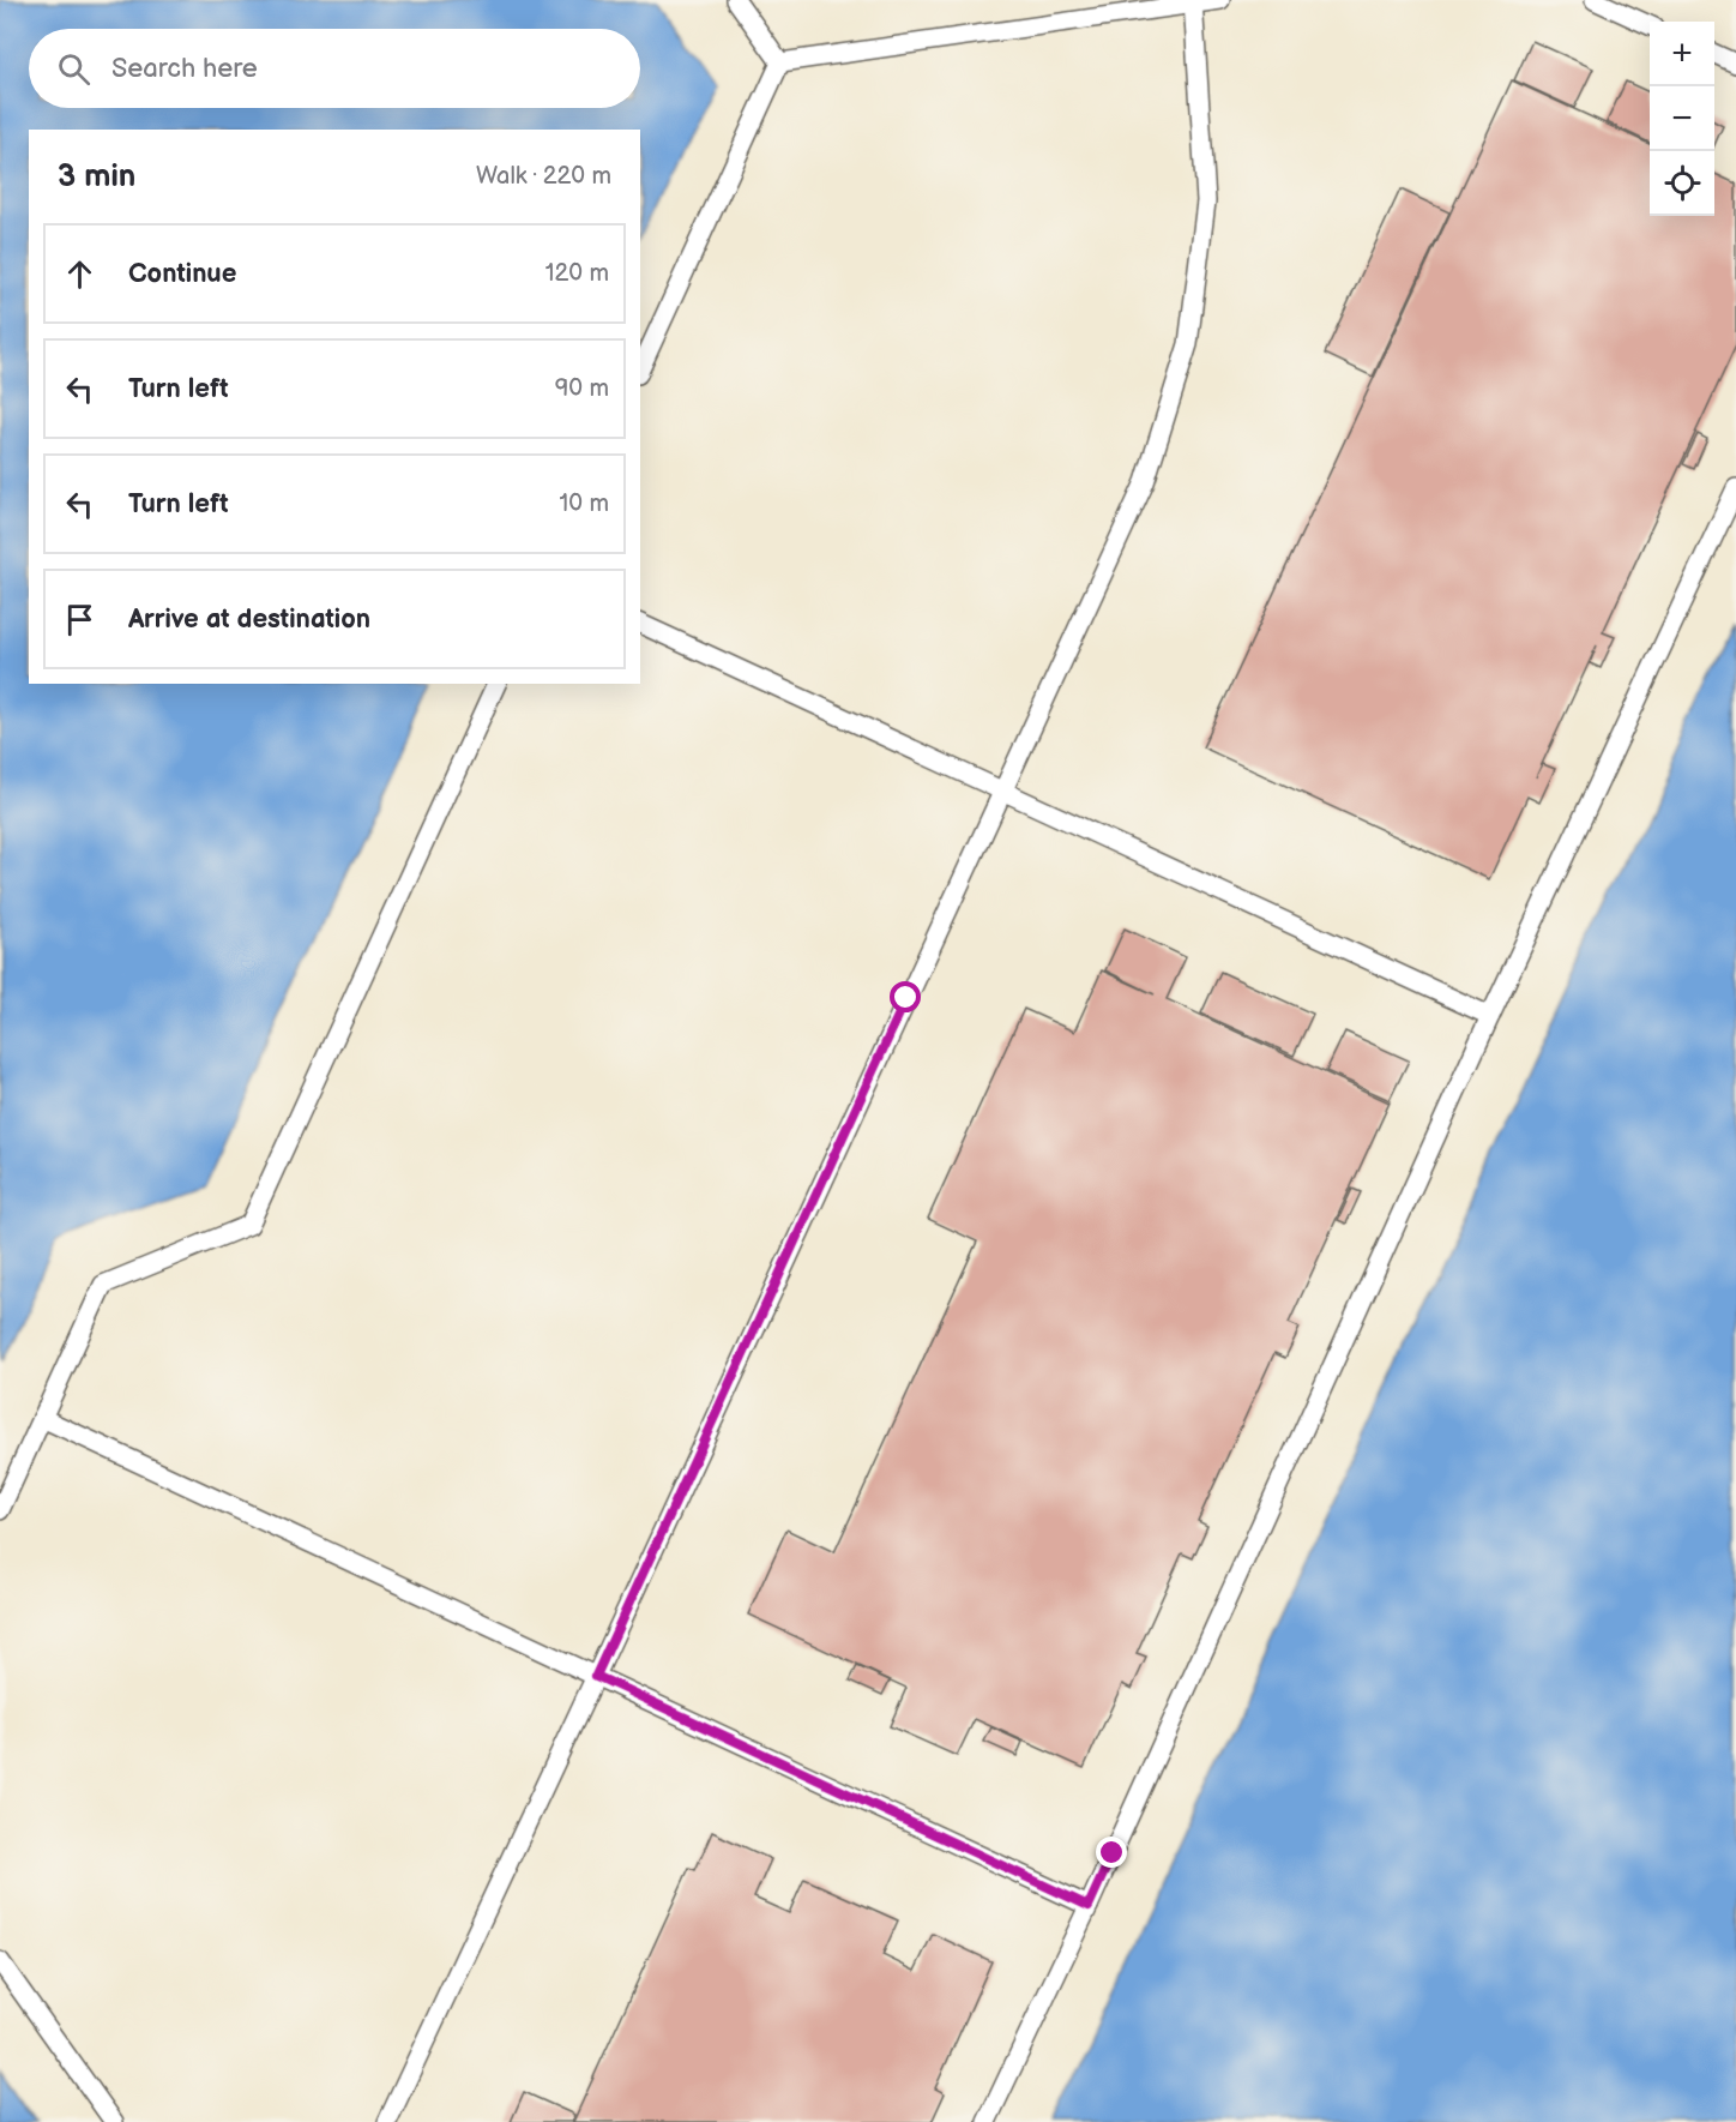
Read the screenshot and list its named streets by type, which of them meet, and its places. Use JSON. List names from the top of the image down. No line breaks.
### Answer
{"page":{"map_buttons":["+","−"],"search":"Search here","heading":["3 min","Walk · 220 m"],"list":[["Continue","120 m"],["Turn left","90 m"],["Turn left","10 m"],"Arrive at destination"]}}
